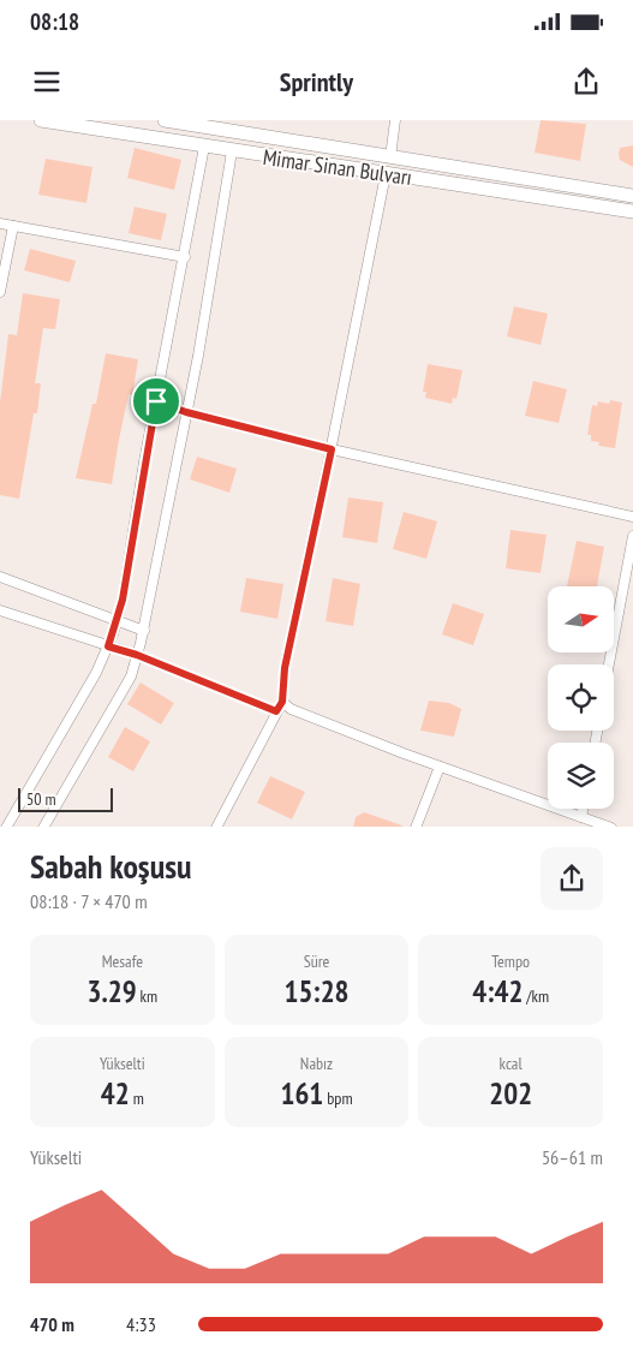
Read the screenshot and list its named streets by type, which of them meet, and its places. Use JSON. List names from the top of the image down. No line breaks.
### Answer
{"streets":{"main road":["Mimar Sinan Bulvarı"]},"scale_bar":"50 m","north":"right","page":{"status":"08:18","header":"Sprintly","scale":"50 m","heading":["Sabah koşusu","08:18 · 7 × 470 m"],"stats":[["Mesafe","3.29 km"],["Süre","15:28"],["Tempo","4:42 /km"],["Yükselti","42 m"],["Nabız","161 bpm"],["kcal","202"]],"chart":["Yükselti","56–61 m"],"list":[{"name":"470 m","note":"4:33"}]}}
